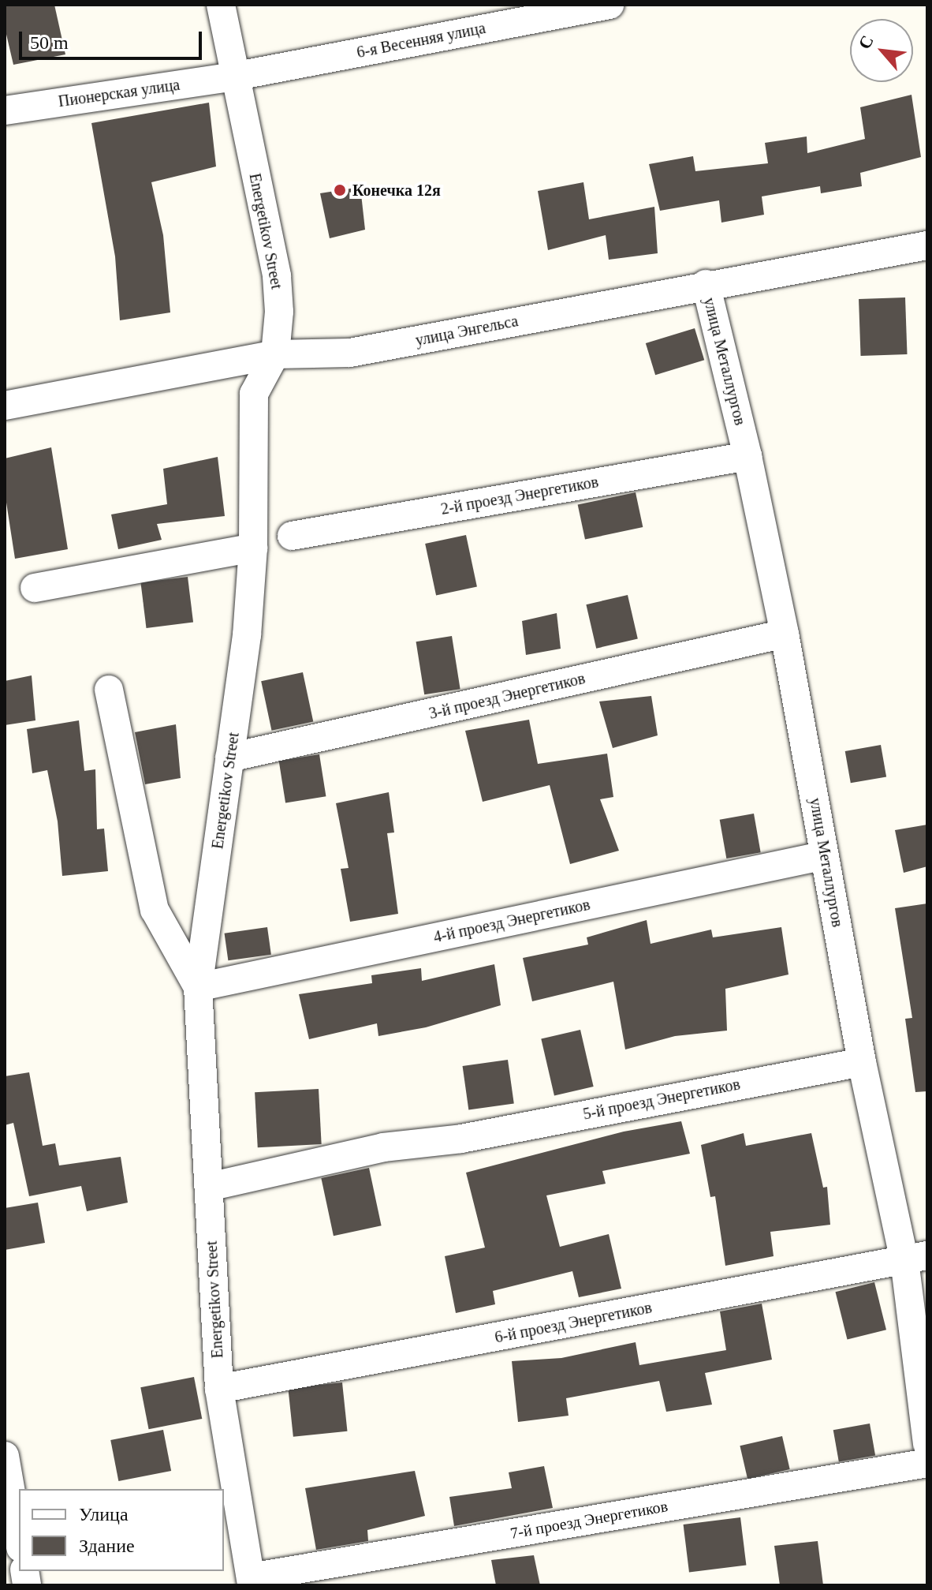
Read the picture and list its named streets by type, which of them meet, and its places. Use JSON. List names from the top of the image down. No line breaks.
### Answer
{"streets":{"street":["6-я Весенняя улица","Пионерская улица","Energetikov Street","улица Энгельса","улица Металлургов","2-й проезд Энергетиков","3-й проезд Энергетиков","4-й проезд Энергетиков","5-й проезд Энергетиков","6-й проезд Энергетиков","7-й проезд Энергетиков"]},"crossings":[["6-я Весенняя улица","Пионерская улица"],["6-я Весенняя улица","Energetikov Street"],["Пионерская улица","Energetikov Street"],["Energetikov Street","улица Энгельса"],["Energetikov Street","3-й проезд Энергетиков"],["Energetikov Street","4-й проезд Энергетиков"],["Energetikov Street","5-й проезд Энергетиков"],["Energetikov Street","6-й проезд Энергетиков"],["Energetikov Street","7-й проезд Энергетиков"],["улица Энгельса","улица Металлургов"],["улица Металлургов","2-й проезд Энергетиков"],["улица Металлургов","3-й проезд Энергетиков"],["улица Металлургов","4-й проезд Энергетиков"],["улица Металлургов","5-й проезд Энергетиков"],["улица Металлургов","6-й проезд Энергетиков"]],"places":["Конечка 12я"],"legend":["Улица","Здание"],"scale_bar":"50 m","north":"top left"}
